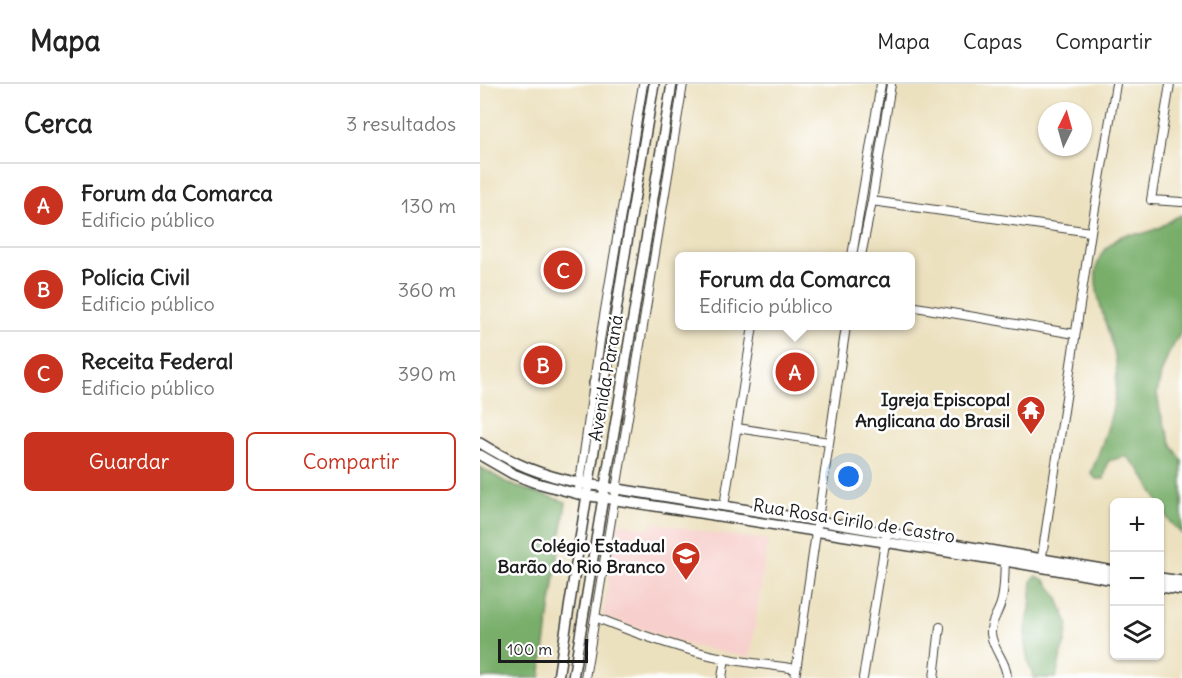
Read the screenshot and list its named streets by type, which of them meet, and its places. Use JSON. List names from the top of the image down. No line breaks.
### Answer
{"streets":{"main road":["Avenida Paraná","Rua Rosa Cirilo de Castro"]},"crossings":[["Avenida Paraná","Rua Rosa Cirilo de Castro"]],"places":{"temple":["Igreja Episcopal Anglicana do Brasil"],"school or university":["Colégio Estadual Barão do Rio Branco"]},"scale_bar":"100 m","north":"top","page":{"header":"Mapa","nav":["Mapa","Capas","Compartir"],"heading":["Cerca","3 resultados"],"list":[{"mark":"A","name":"Forum da Comarca","note":"Edificio público","value":"130 m"},{"mark":"B","name":"Polícia Civil","note":"Edificio público","value":"360 m"},{"mark":"C","name":"Receita Federal","note":"Edificio público","value":"390 m"}],"pins":["C","B","A"],"popup":["Forum da Comarca","Edificio público"],"buttons":["Guardar","Compartir"],"map_buttons":["+","−"],"scale":"100 m"}}
